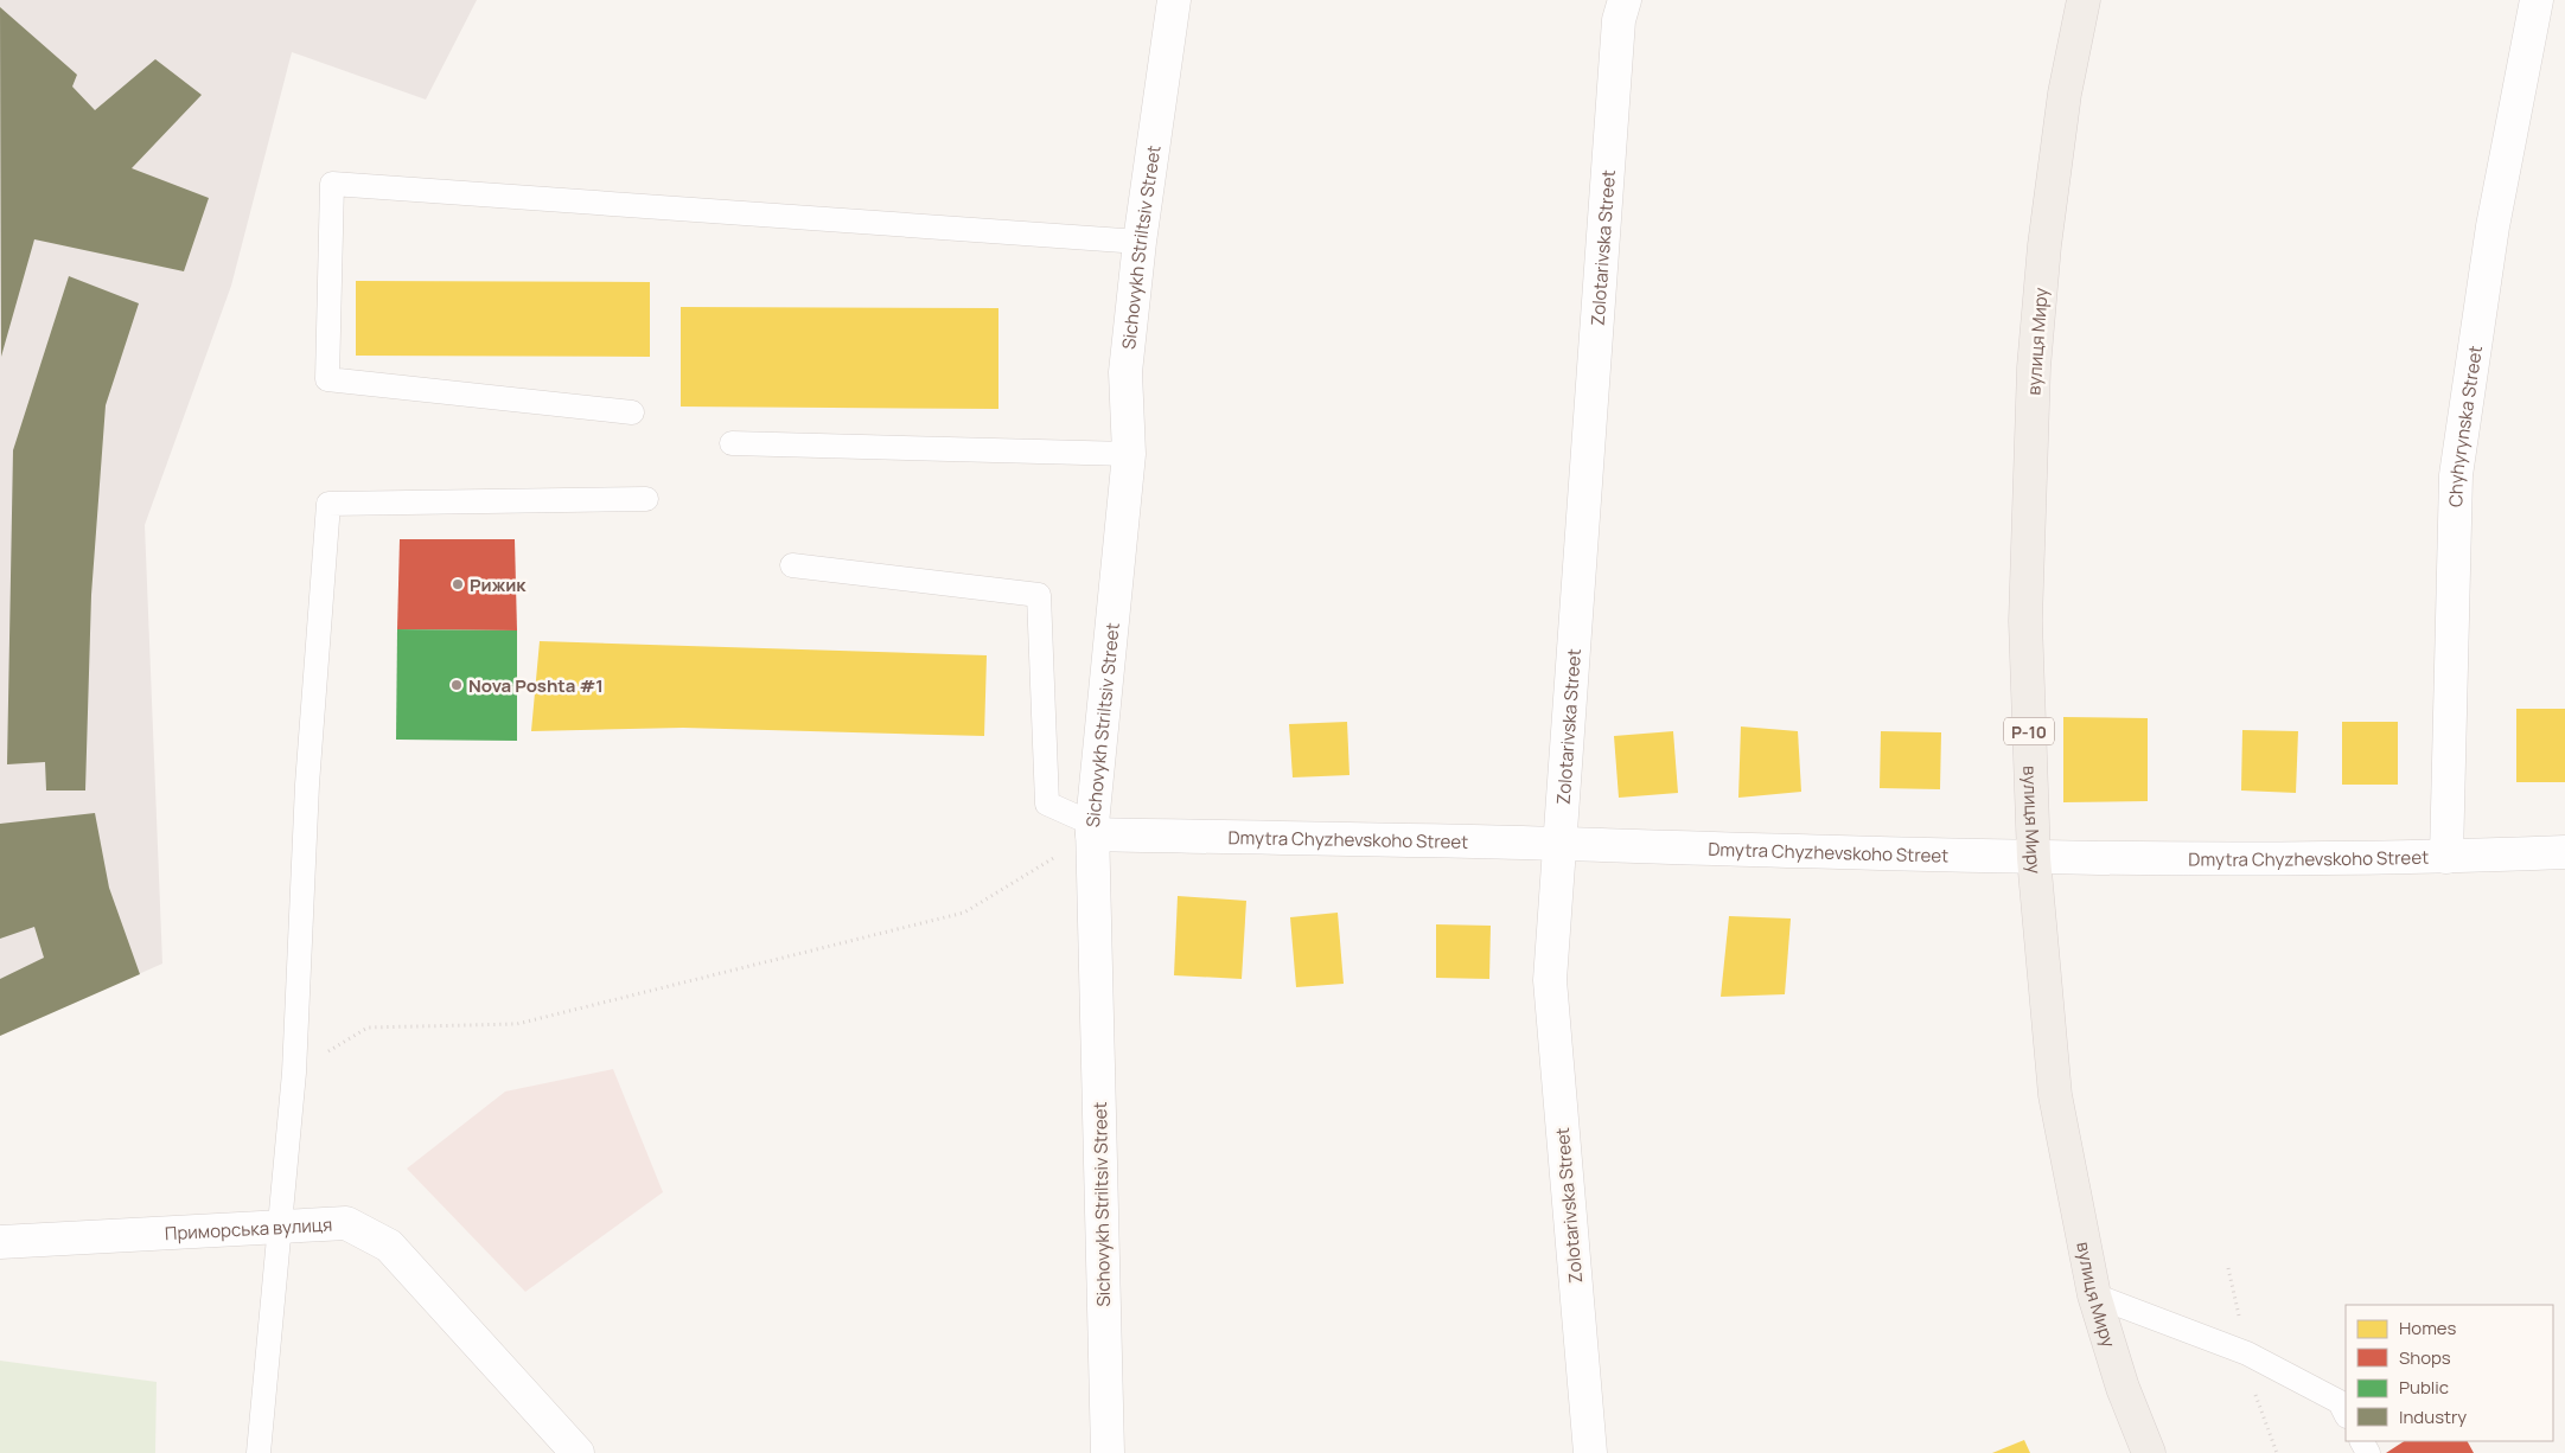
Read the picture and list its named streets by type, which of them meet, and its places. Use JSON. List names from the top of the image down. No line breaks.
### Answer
{"streets":{"main road":["вулиця Миру","Р-10"],"street":["Sichovykh Striltsiv Street","Zolotarivska Street","Chyhyrynska Street","Dmytra Chyzhevskoho Street","Приморська вулиця"]},"crossings":[["Sichovykh Striltsiv Street","Dmytra Chyzhevskoho Street"],["Zolotarivska Street","Dmytra Chyzhevskoho Street"],["вулиця Миру","Dmytra Chyzhevskoho Street"],["Chyhyrynska Street","Dmytra Chyzhevskoho Street"]],"places":["Рижик","Nova Poshta #1"],"legend":["Homes","Shops","Public","Industry"]}
